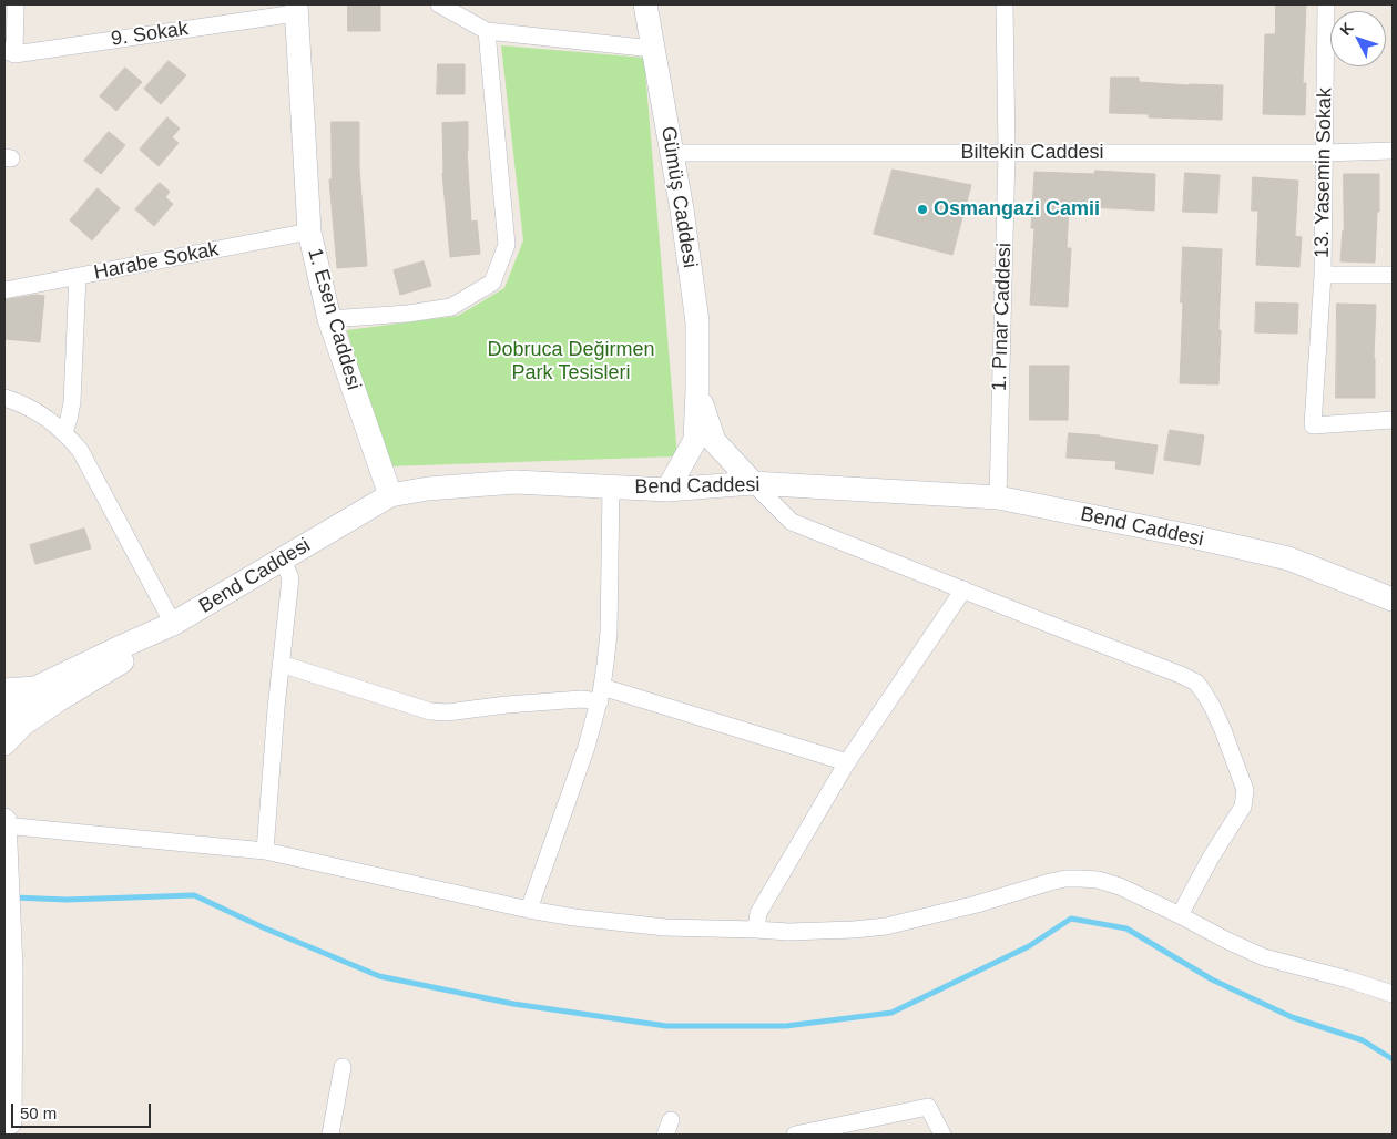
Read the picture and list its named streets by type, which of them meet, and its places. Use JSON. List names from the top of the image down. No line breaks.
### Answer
{"streets":{"main road":["Gümüş Caddesi","1. Esen Caddesi","Bend Caddesi"],"street":["9. Sokak","Biltekin Caddesi","13. Yasemin Sokak","Harabe Sokak","1. Pınar Caddesi"]},"crossings":[["9. Sokak","1. Esen Caddesi"],["Biltekin Caddesi","13. Yasemin Sokak"],["Biltekin Caddesi","Gümüş Caddesi"],["Biltekin Caddesi","1. Pınar Caddesi"],["Gümüş Caddesi","Bend Caddesi"],["Harabe Sokak","1. Esen Caddesi"],["1. Pınar Caddesi","Bend Caddesi"],["1. Esen Caddesi","Bend Caddesi"]],"parks":["Dobruca Değirmen Park Tesisleri"],"places":["Osmangazi Camii"],"scale_bar":"50 m","north":"top left"}
